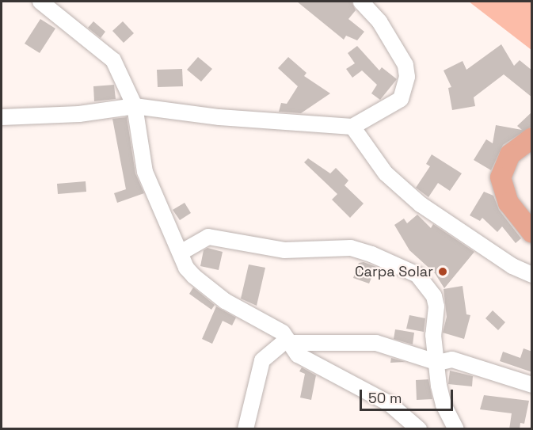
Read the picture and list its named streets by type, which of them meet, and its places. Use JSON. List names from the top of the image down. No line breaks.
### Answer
{"places":["Carpa Solar"],"scale_bar":"50 m"}
